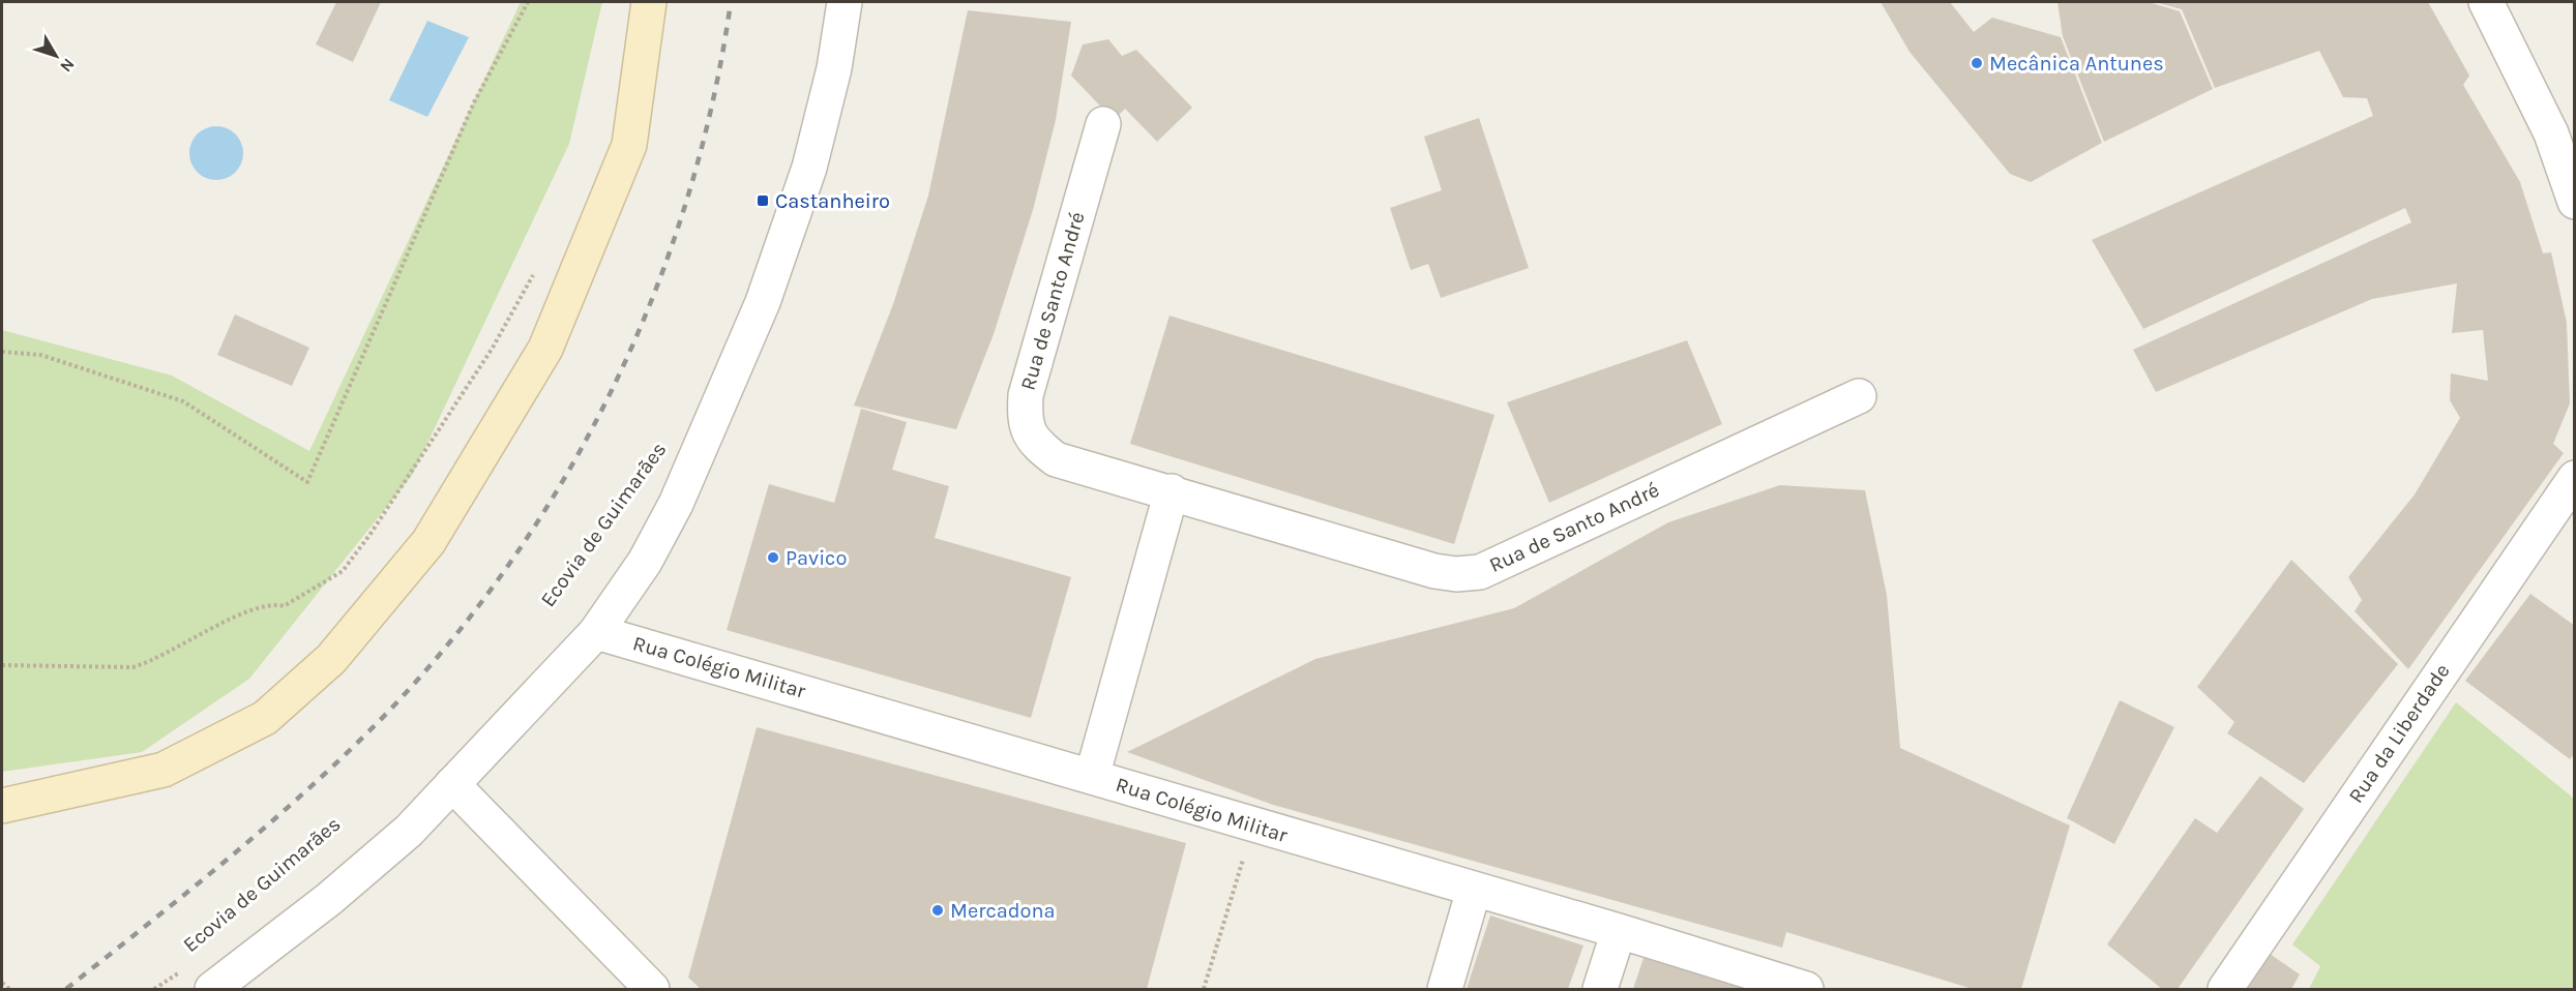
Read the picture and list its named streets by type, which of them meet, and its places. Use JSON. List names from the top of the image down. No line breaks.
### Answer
{"streets":{"street":["Rua de Santo André","Rua Colégio Militar","Rua da Liberdade"],"path":["Ecovia de Guimarães"]},"places":{"other":["Mecânica Antunes","Pavico","Mercadona"],"transit":["Castanheiro"]},"north":"bottom right"}
